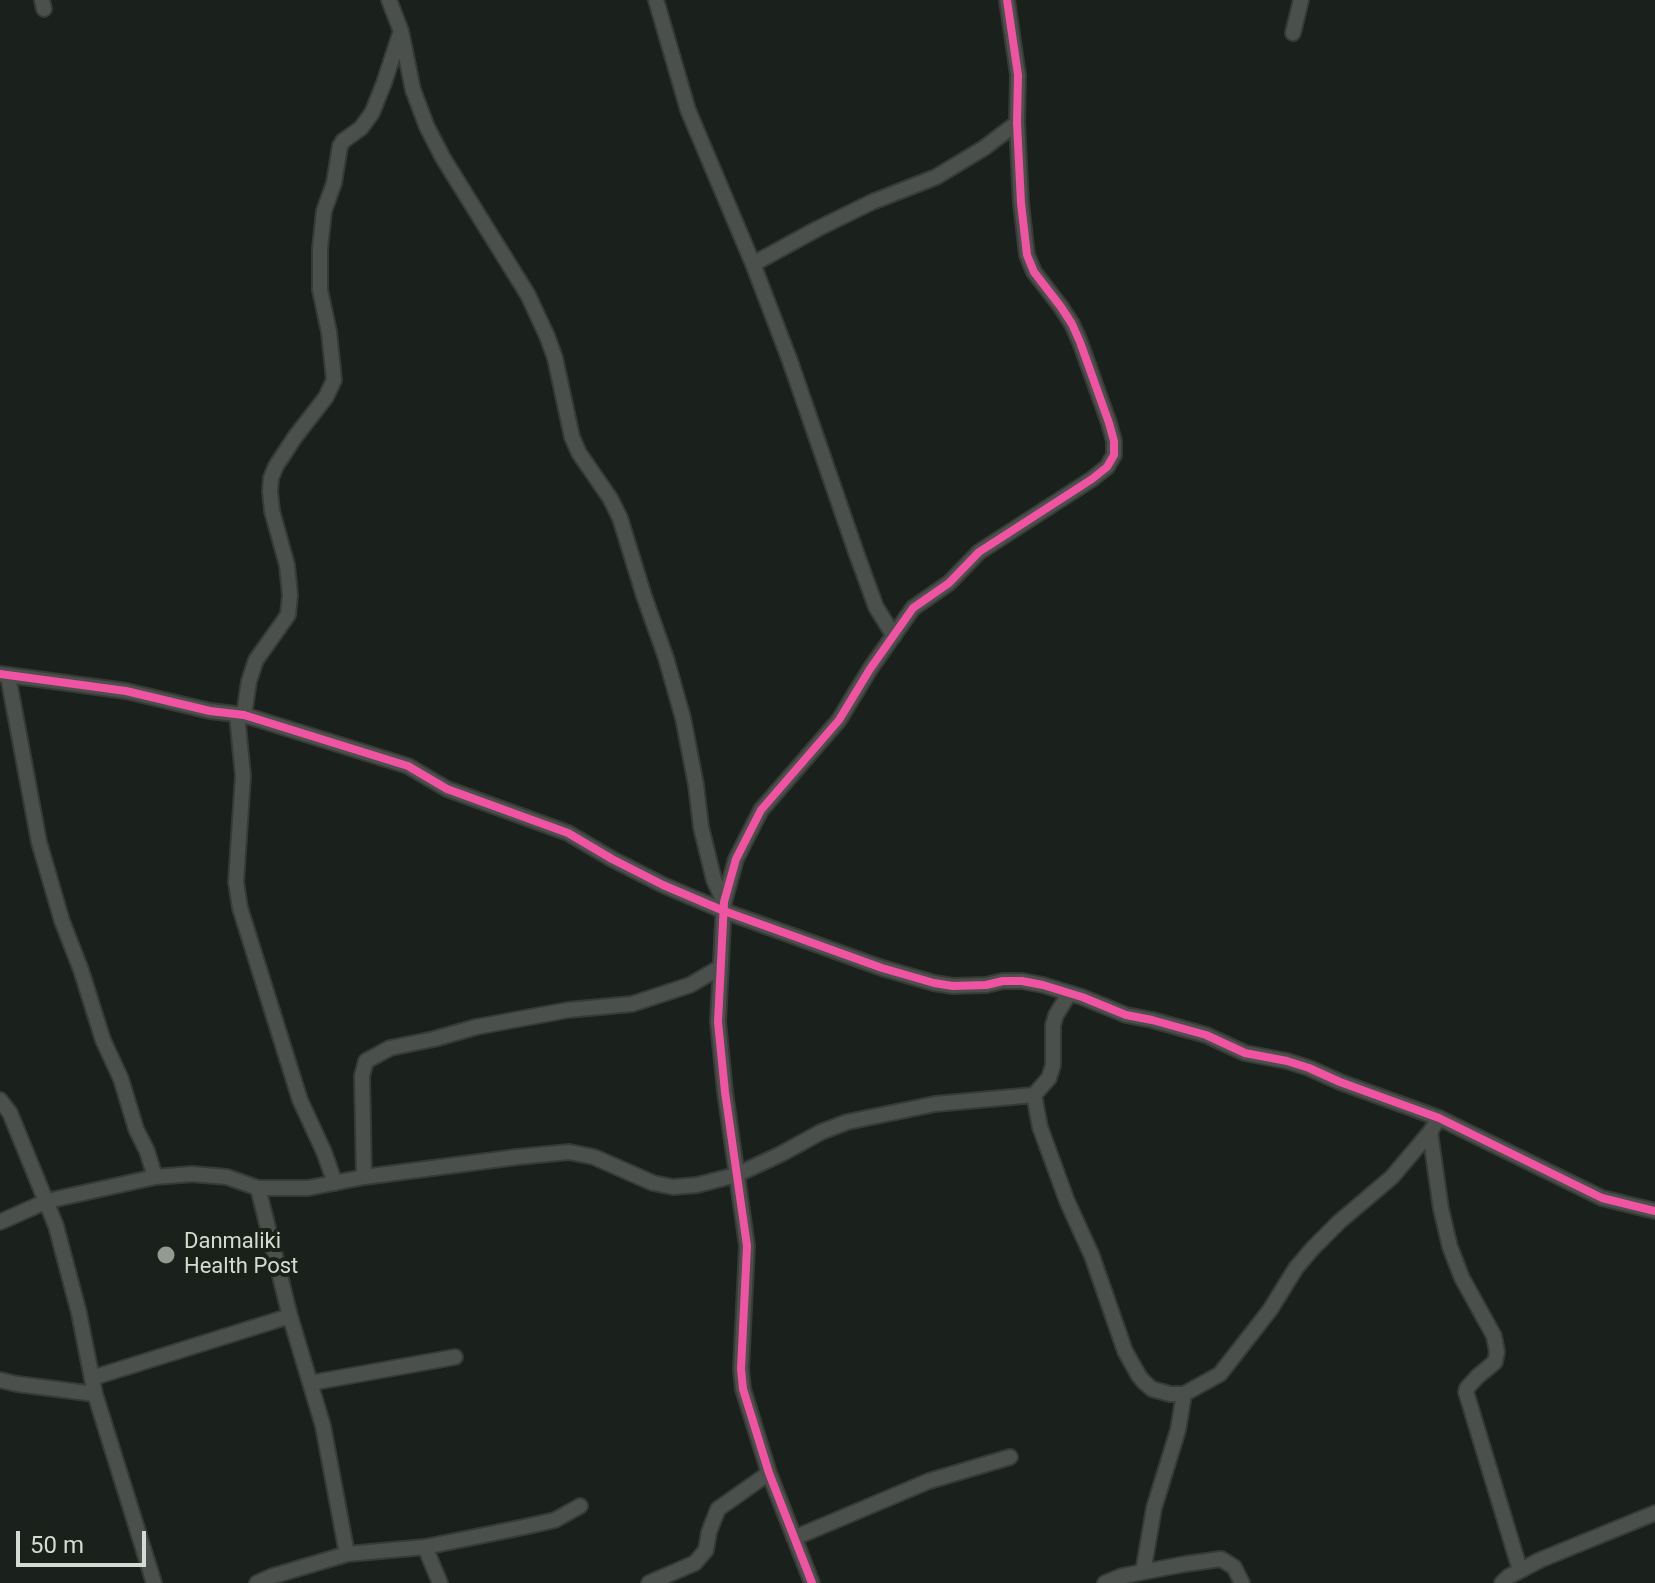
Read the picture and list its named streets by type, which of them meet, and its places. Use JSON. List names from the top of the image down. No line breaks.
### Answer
{"places":["Danmaliki Health Post"],"scale_bar":"50 m"}
